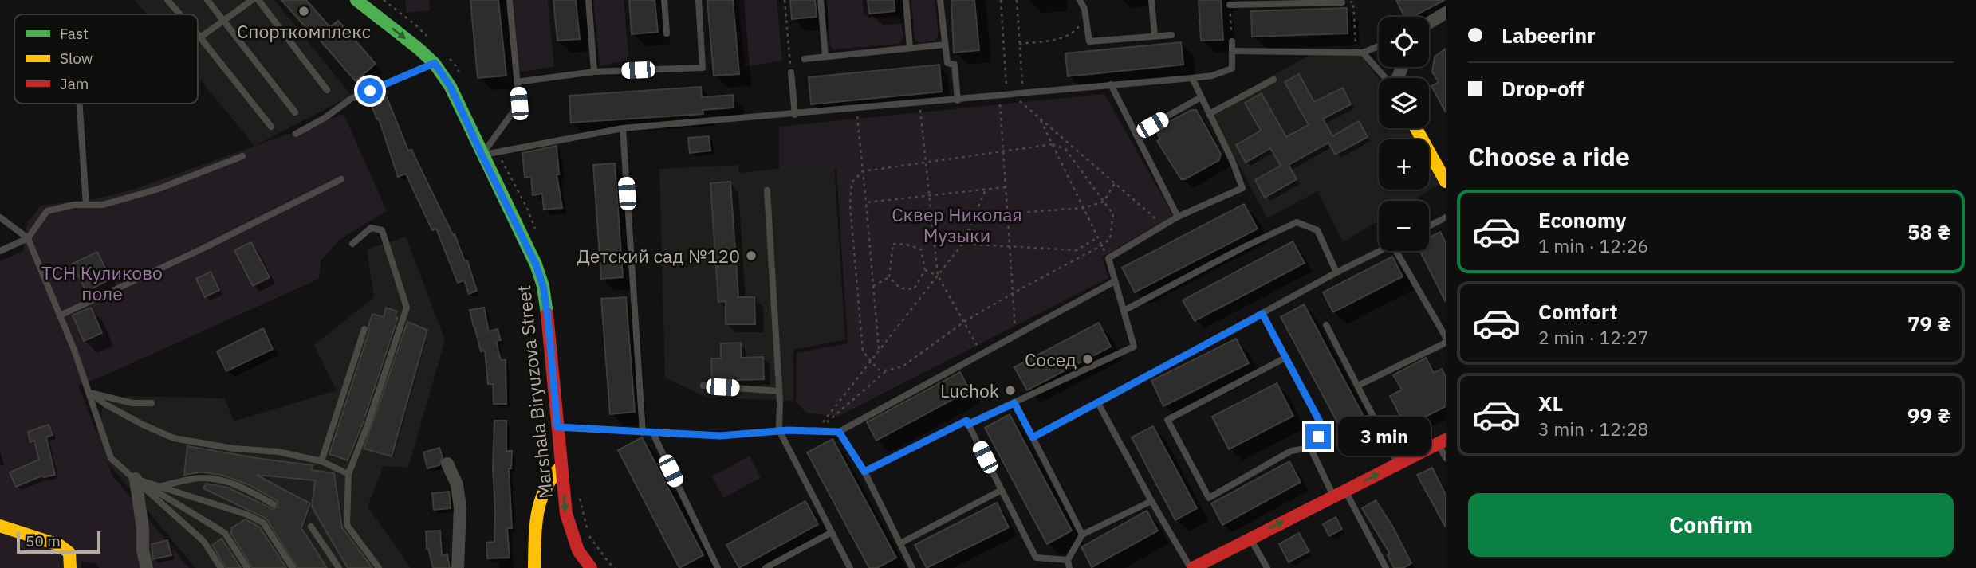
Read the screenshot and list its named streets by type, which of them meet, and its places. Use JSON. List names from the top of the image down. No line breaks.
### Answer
{"streets":{"main road":["Marshala Biryuzova Street"]},"parks":["Сквер Николая Музыки","ТСН Куликово поле"],"places":["Спорткомплекс","Детский сад №120","Сосед","Luchok"],"legend":["Fast","Slow","Jam"],"scale_bar":"50 m","page":{"banner":["Labeerinr","Drop-off"],"map_buttons":["+","−"],"heading":"Choose a ride","list":[{"name":"Economy","note":"1 min · 12:26","value":"58 ₴"},{"name":"Comfort","note":"2 min · 12:27","value":"79 ₴"},{"name":"XL","note":"3 min · 12:28","value":"99 ₴"}],"bubble":"3 min","buttons":"Confirm","scale":"50 m"}}
